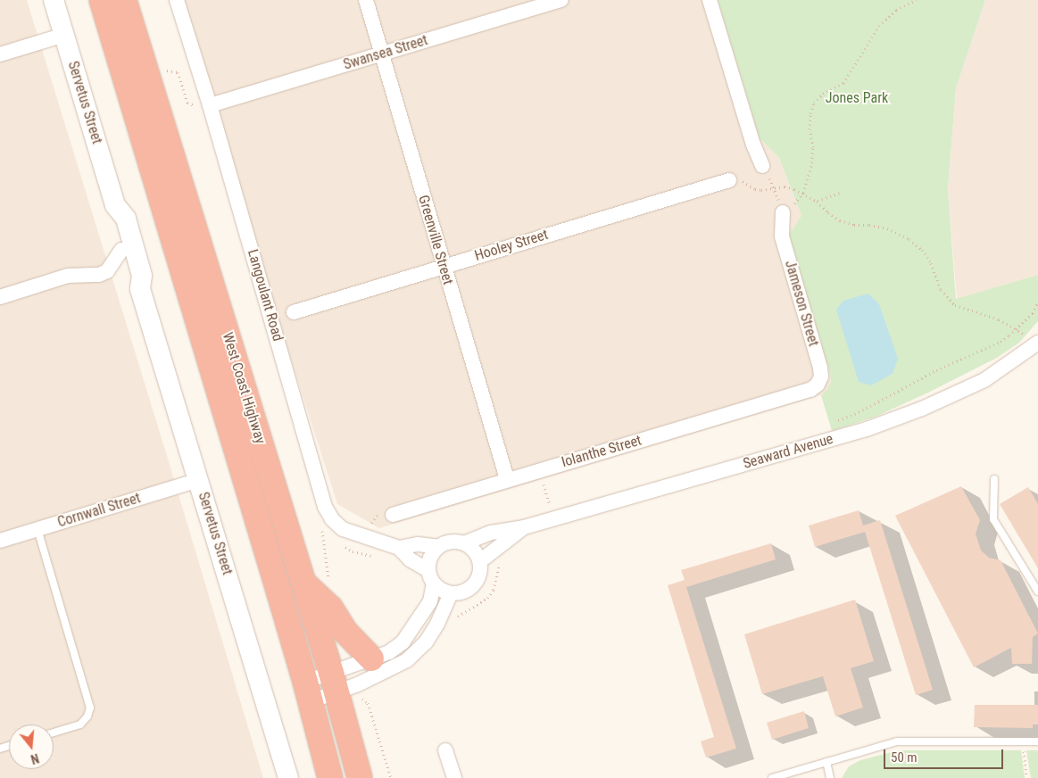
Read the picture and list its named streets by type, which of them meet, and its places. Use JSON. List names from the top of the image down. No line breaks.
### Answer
{"streets":{"highway":["West Coast Highway"],"street":["Swansea Street","Servetus Street","Greenville Street","Hooley Street","Langoulant Road","Jameson Street","Iolanthe Street","Seaward Avenue","Cornwall Street"]},"crossings":[["Swansea Street","Greenville Street"],["Swansea Street","Langoulant Road"],["Servetus Street","Cornwall Street"],["Greenville Street","Hooley Street"],["Greenville Street","Iolanthe Street"],["Langoulant Road","Seaward Avenue"],["Jameson Street","Iolanthe Street"]],"parks":["Jones Park"],"scale_bar":"50 m","north":"bottom"}
